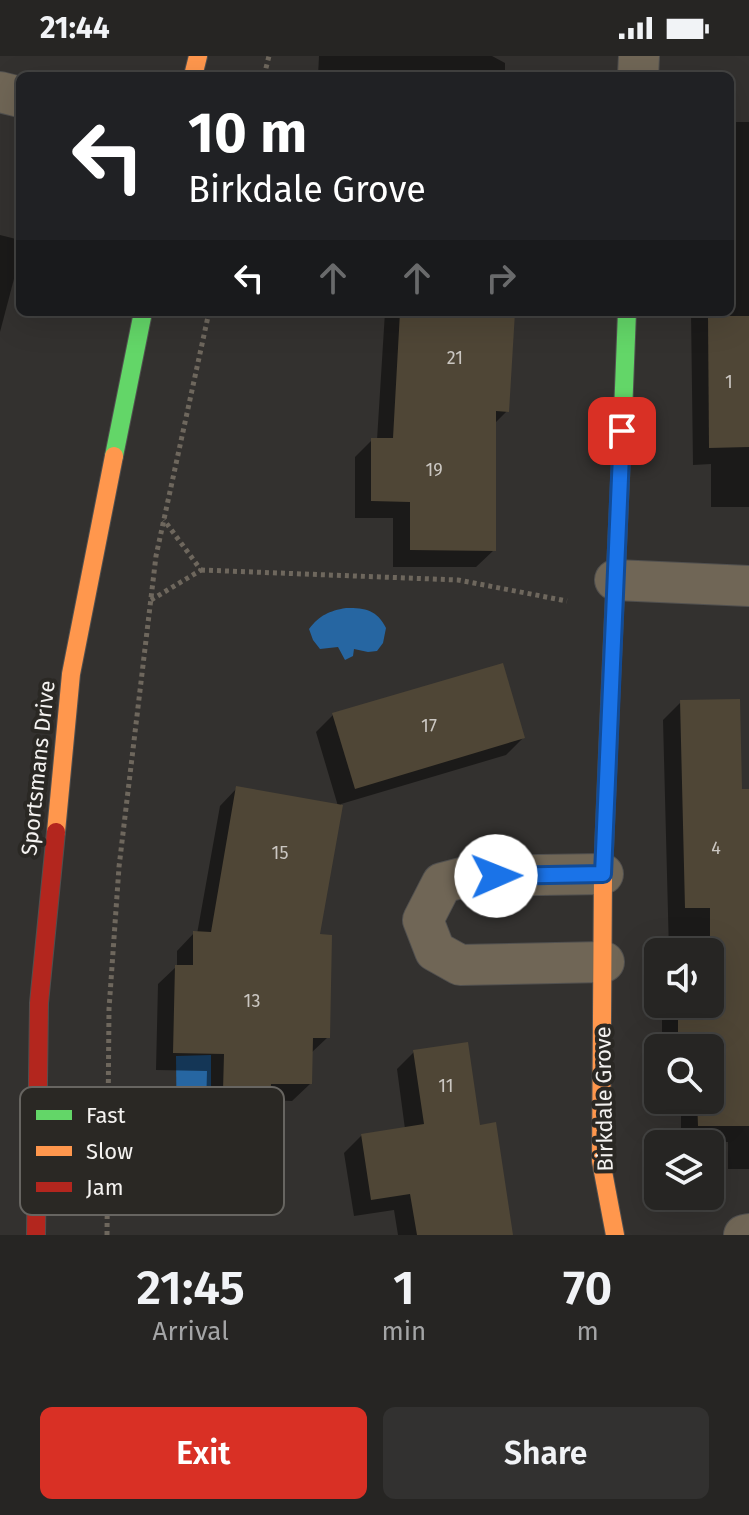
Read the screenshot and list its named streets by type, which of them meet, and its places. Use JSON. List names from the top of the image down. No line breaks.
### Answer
{"streets":{"street":["Sportsmans Drive","Birkdale Grove"]},"house_numbers":["21","1","19","17","4","15","13","11"],"legend":["Fast","Slow","Jam"],"page":{"status":"21:44","turn":["10 m","Birkdale Grove"],"eta":["21:45","Arrival","1","min","70","m"],"buttons":["Exit","Share"]}}
